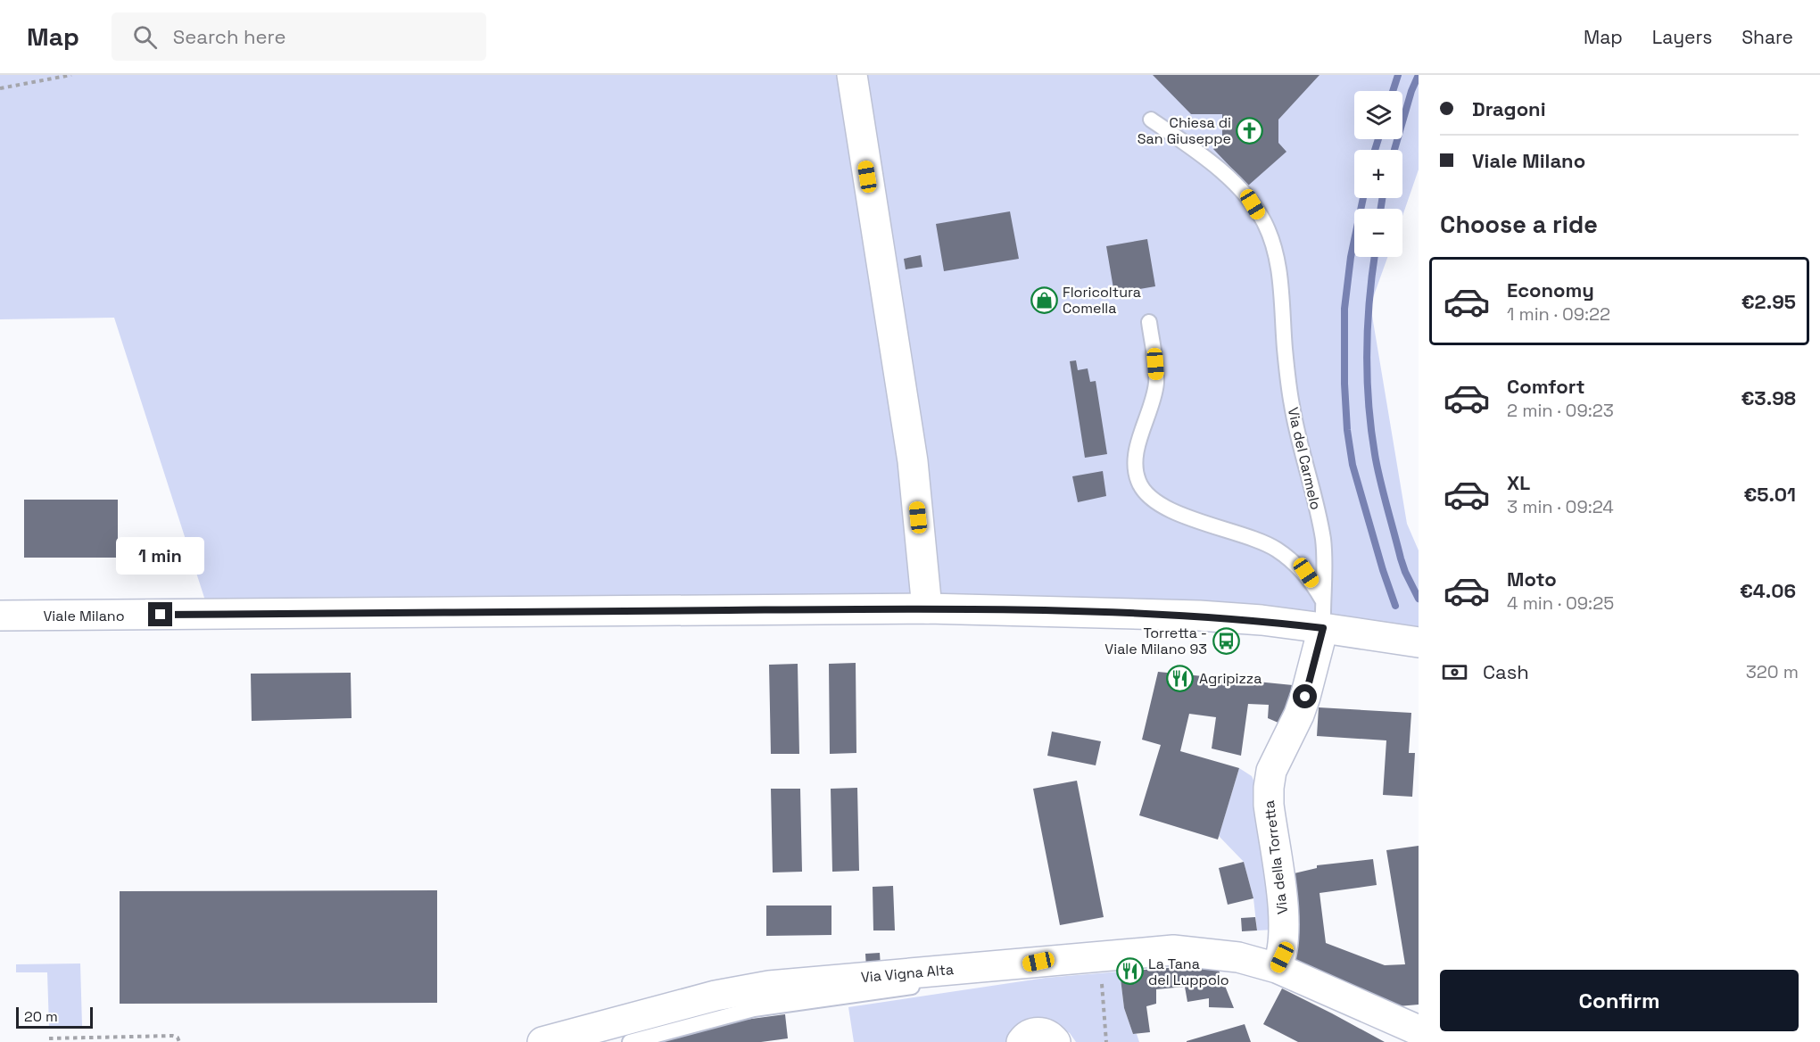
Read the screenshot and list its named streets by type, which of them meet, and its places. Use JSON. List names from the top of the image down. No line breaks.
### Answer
{"streets":{"street":["Viale Milano","Via della Torretta","Via Vigna Alta"],"lane":["Via del Carmelo"]},"crossings":[["Via del Carmelo","Viale Milano"],["Via del Carmelo","Via della Torretta"],["Viale Milano","Via della Torretta"],["Via della Torretta","Via Vigna Alta"]],"places":{"church":["Chiesa di San Giuseppe"],"shop":["Floricoltura Comella"],"bus stop":["Torretta - Viale Milano 93"],"restaurant":["Agripizza","La Tana del Luppolo"]},"scale_bar":"20 m","page":{"header":"Map","search":"Search here","nav":["Map","Layers","Share"],"banner":["Dragoni","Viale Milano"],"map_buttons":["+","−"],"heading":"Choose a ride","list":[{"name":"Economy","note":"1 min · 09:22","value":"€2.95"},{"name":"Comfort","note":"2 min · 09:23","value":"€3.98"},{"name":"XL","note":"3 min · 09:24","value":"€5.01"},{"name":"Moto","note":"4 min · 09:25","value":"€4.06"}],"bubble":"1 min","pay":["Cash","320 m"],"buttons":"Confirm","scale":"20 m"}}
